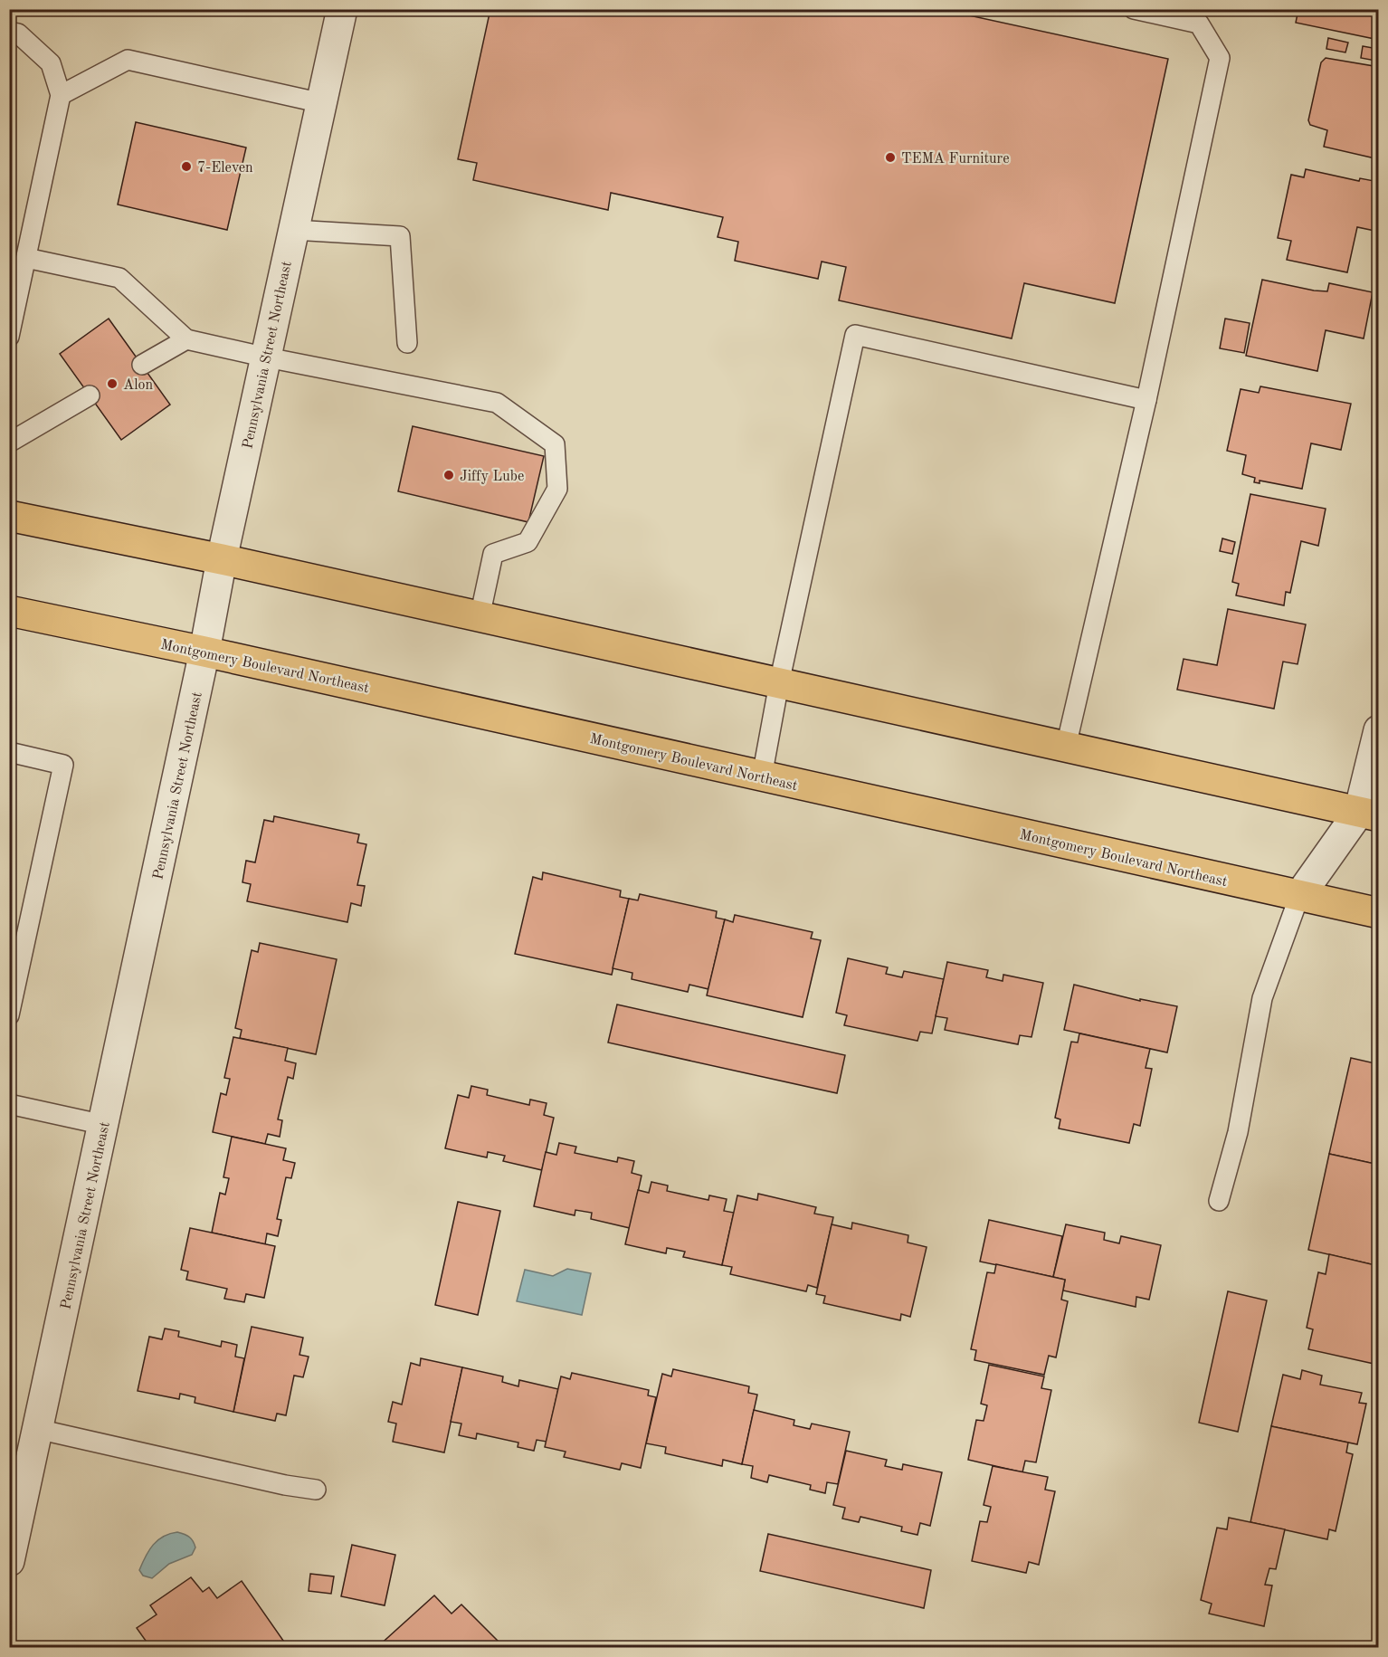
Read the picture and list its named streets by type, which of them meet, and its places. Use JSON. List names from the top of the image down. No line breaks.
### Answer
{"streets":{"main road":["Montgomery Boulevard Northeast"],"street":["Pennsylvania Street Northeast"]},"crossings":[["Pennsylvania Street Northeast","Montgomery Boulevard Northeast"]],"places":["TEMA Furniture","7-Eleven","Alon","Jiffy Lube"]}
